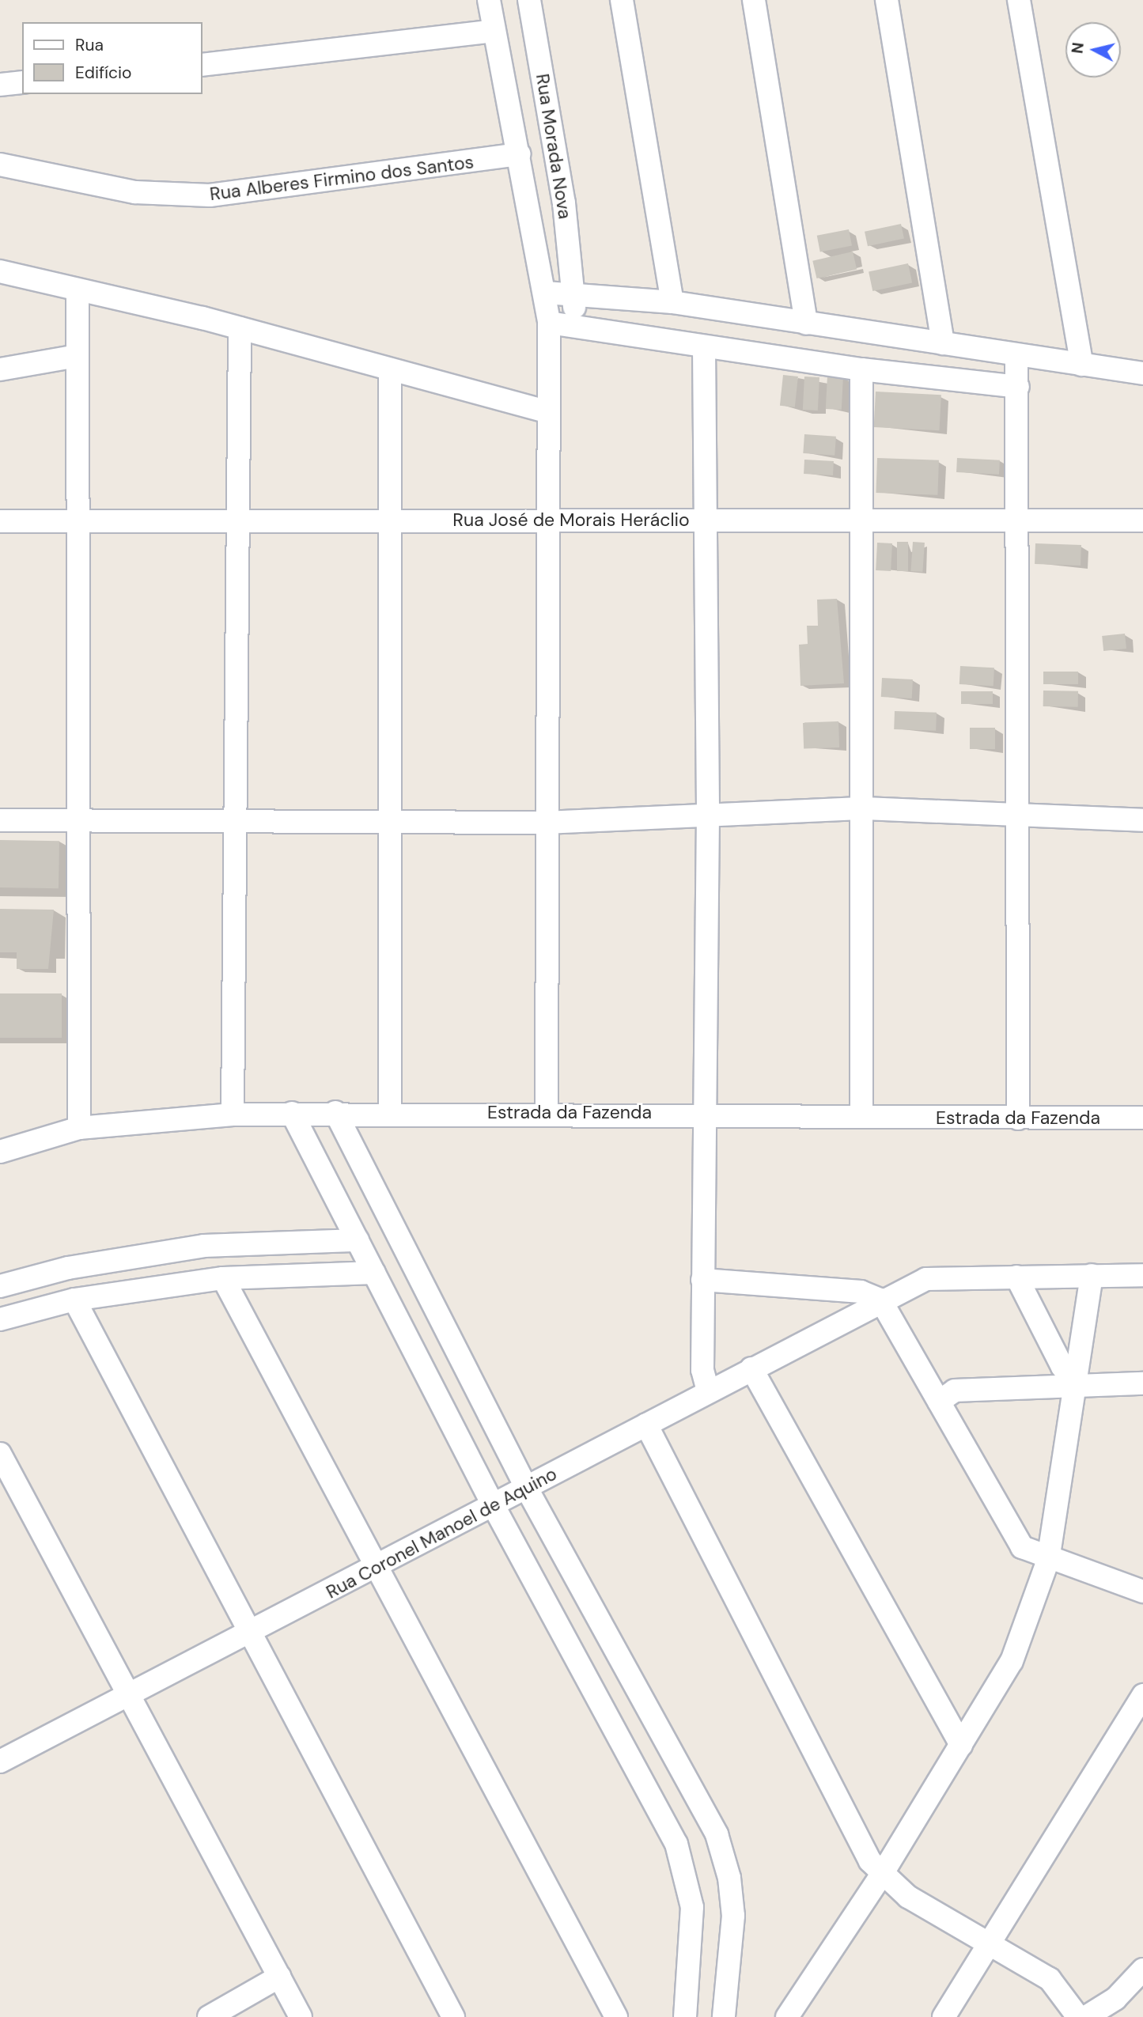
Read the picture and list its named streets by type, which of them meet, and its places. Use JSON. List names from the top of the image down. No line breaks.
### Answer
{"streets":{"street":["Rua Morada Nova","Rua Alberes Firmino dos Santos","Rua José de Morais Heráclio","Estrada da Fazenda","Rua Coronel Manoel de Aquino"]},"legend":["Rua","Edifício"],"north":"left"}
